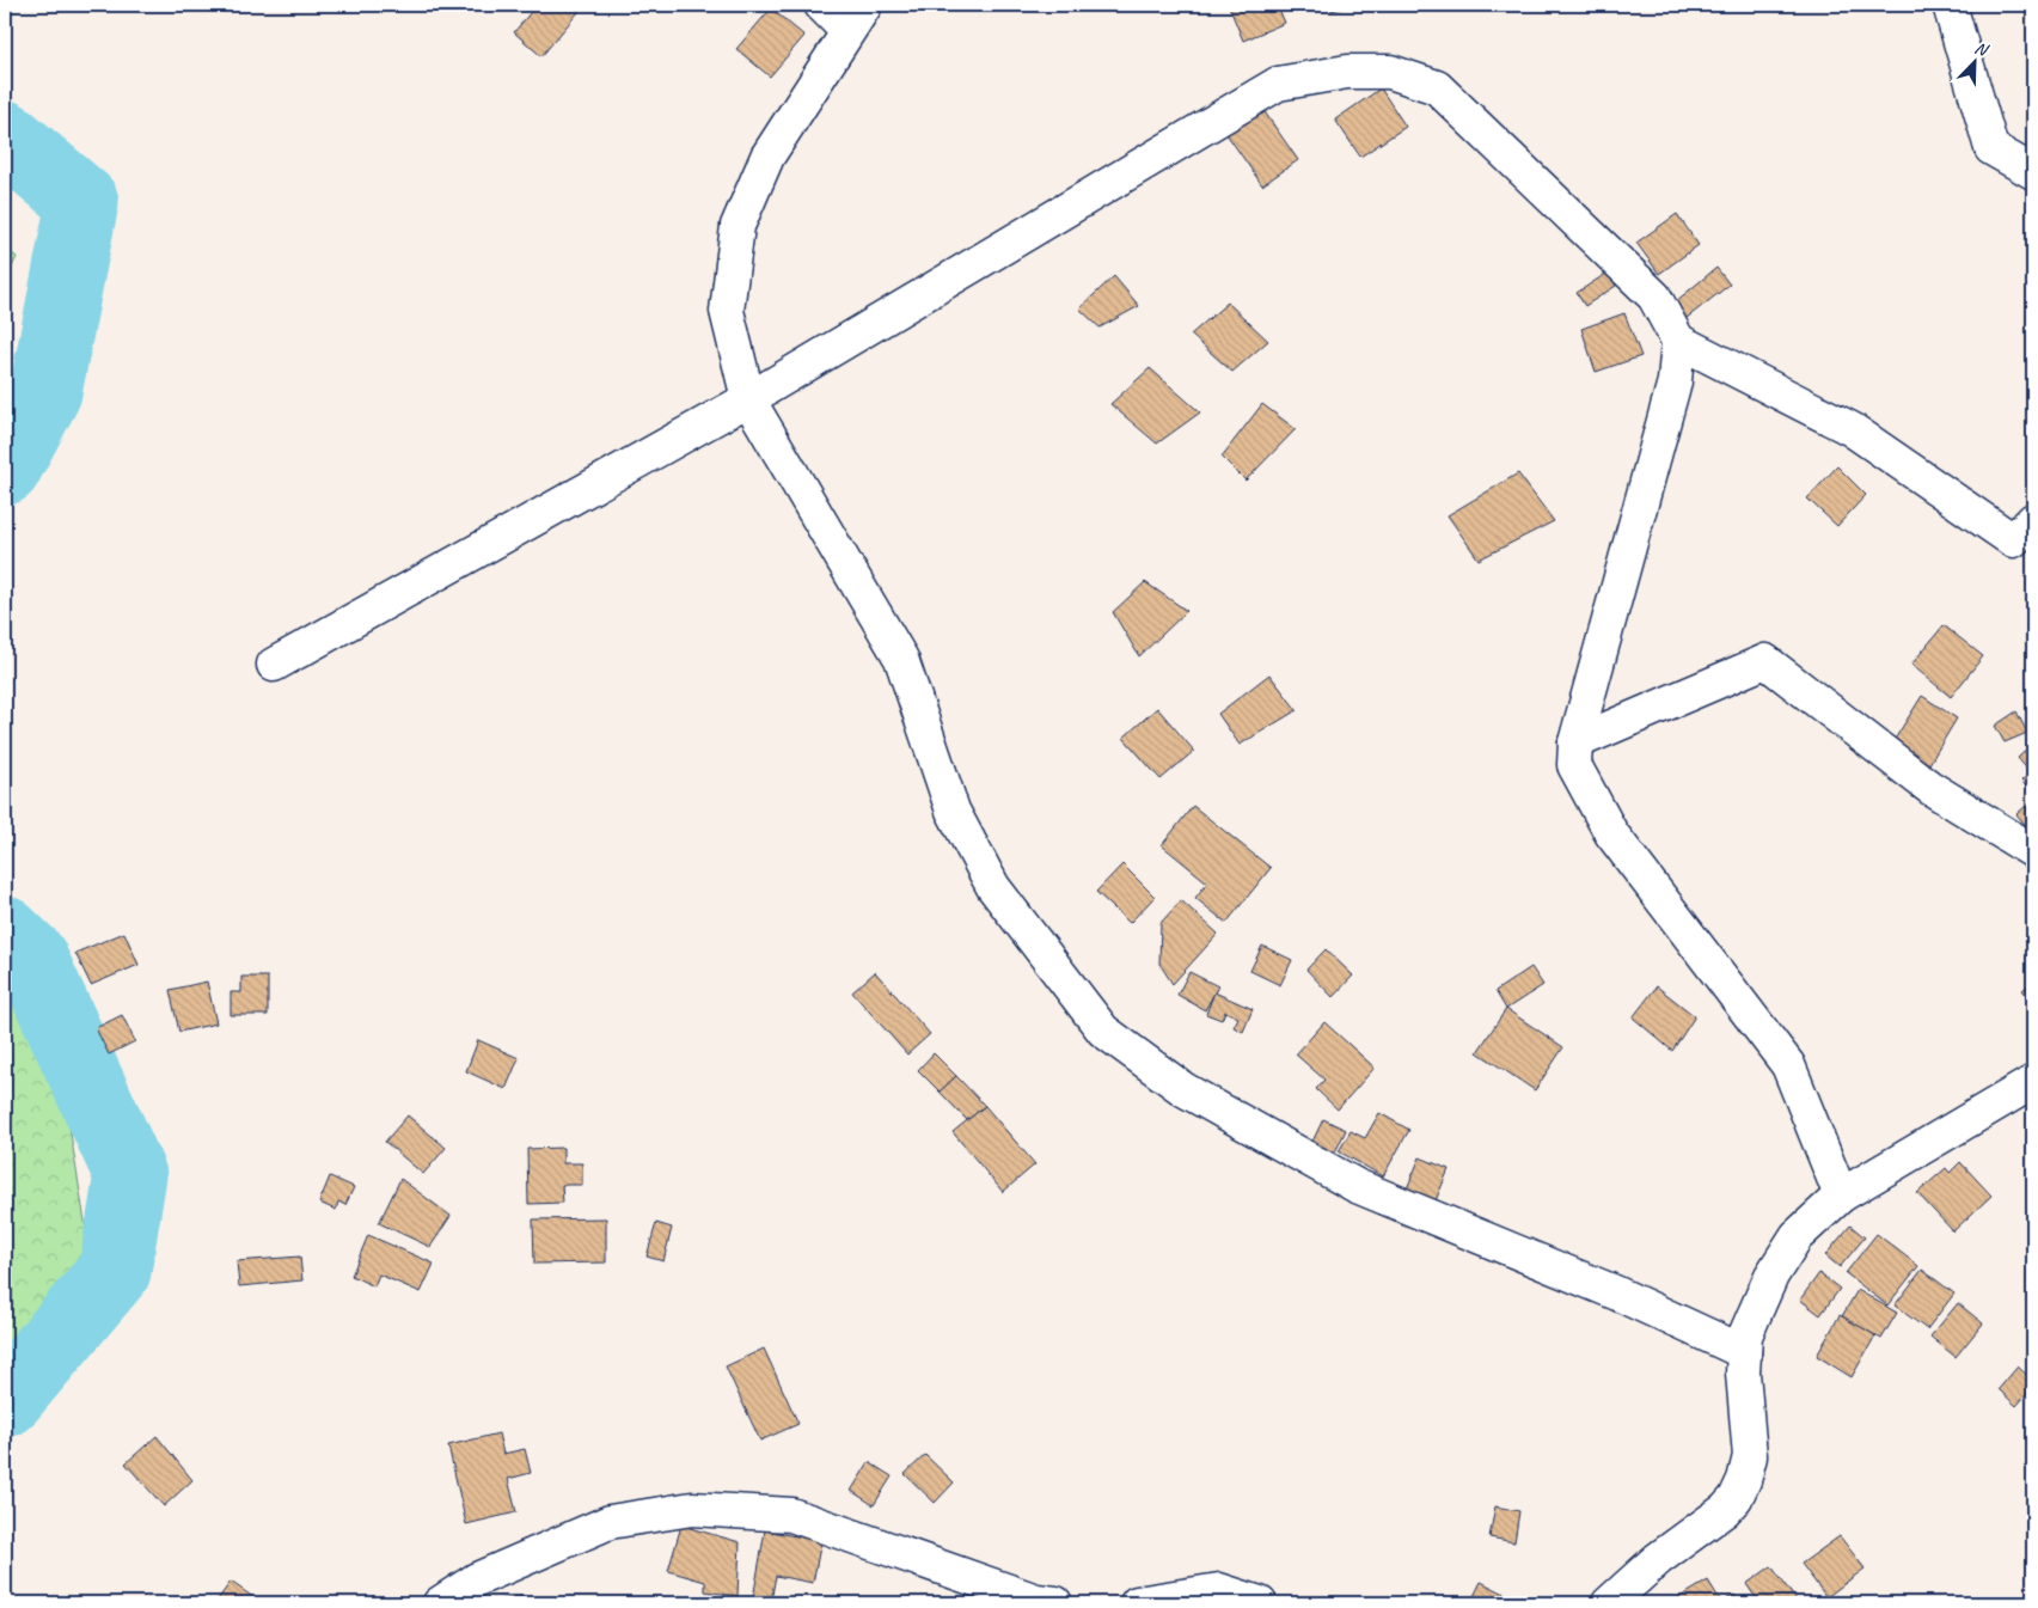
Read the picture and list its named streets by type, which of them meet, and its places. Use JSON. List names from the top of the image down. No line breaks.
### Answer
{"north":"top right"}
